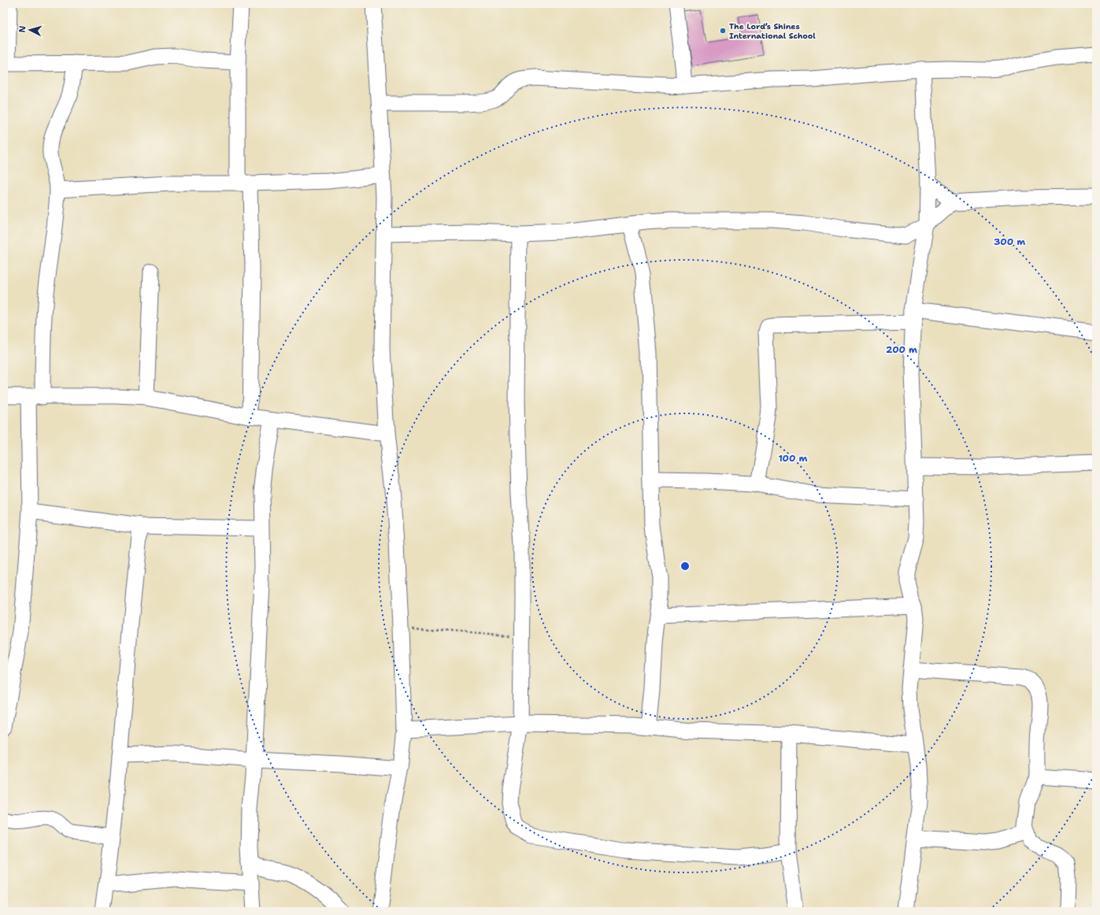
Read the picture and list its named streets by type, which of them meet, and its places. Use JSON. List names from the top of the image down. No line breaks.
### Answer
{"places":["The Lord’s Shines International School"],"north":"left","rings":["300 m","200 m","100 m"]}
